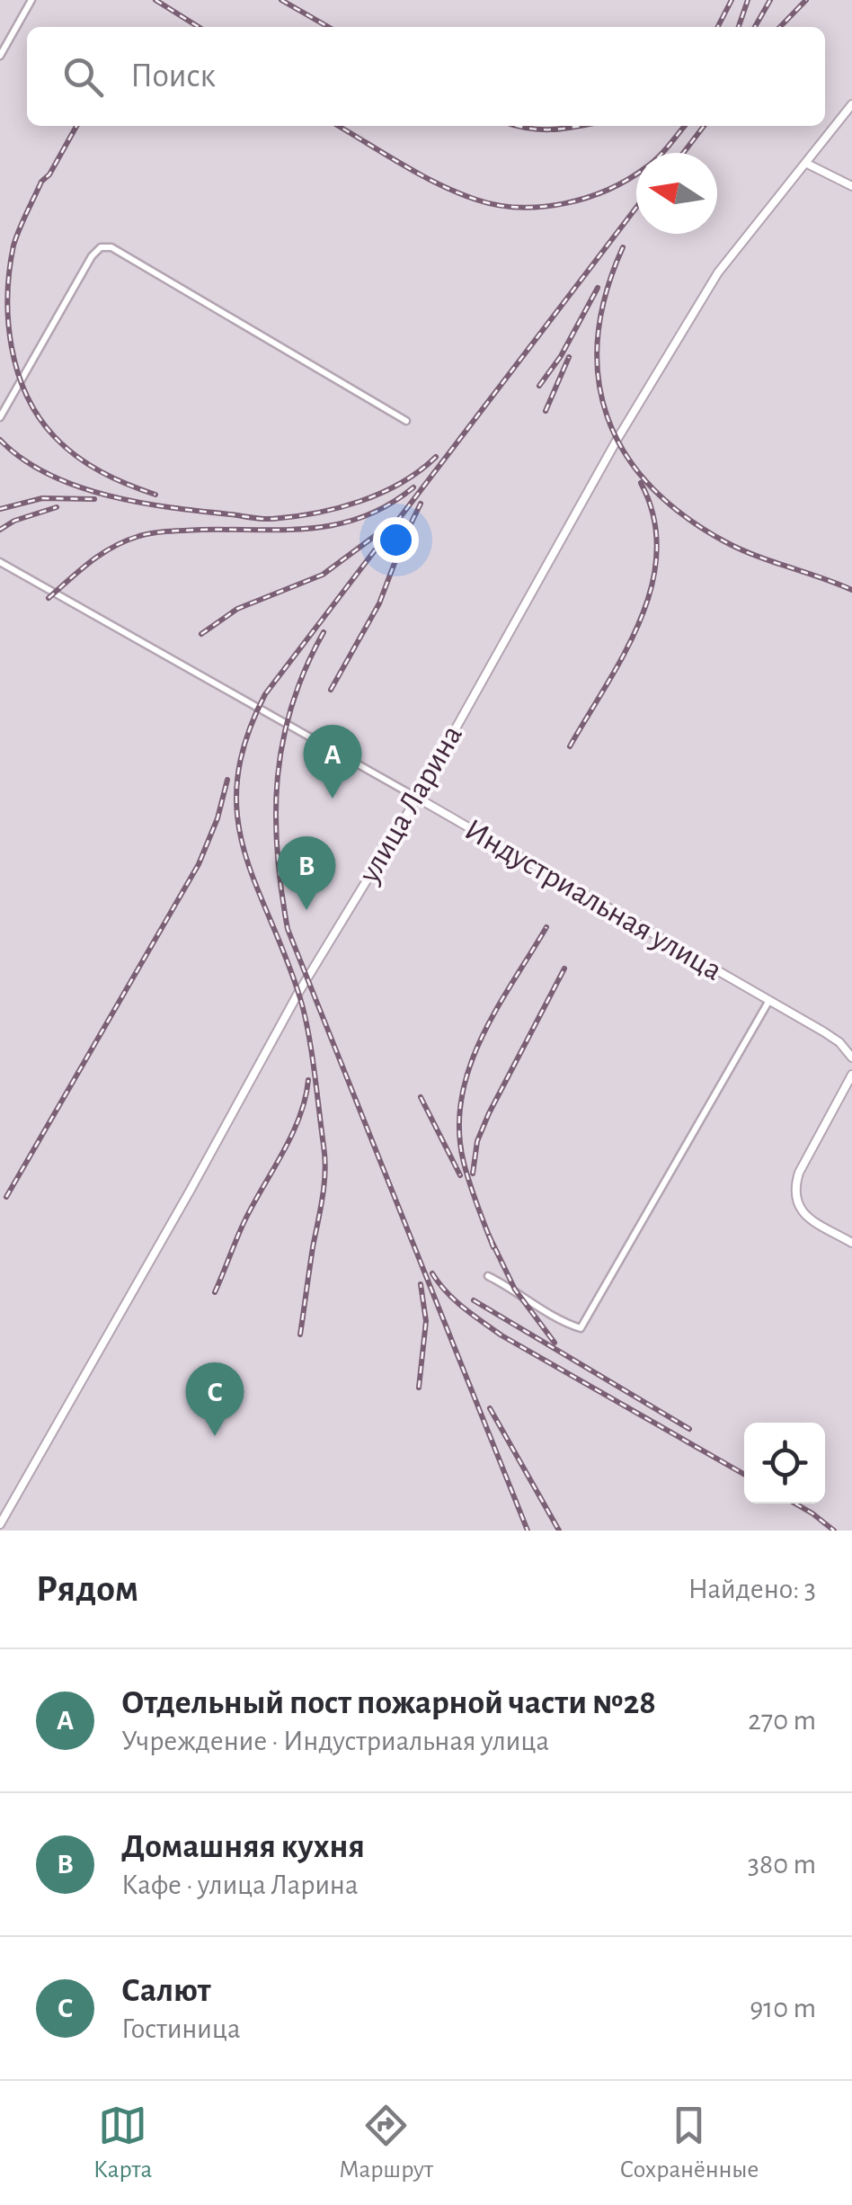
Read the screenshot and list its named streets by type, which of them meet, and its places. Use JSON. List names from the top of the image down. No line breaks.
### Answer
{"streets":{"street":["улица Ларина","Индустриальная улица"]},"crossings":[["улица Ларина","Индустриальная улица"]],"north":"left","page":{"search":"Поиск","pins":["A","B","C"],"heading":["Рядом","Найдено: 3"],"list":[{"mark":"A","name":"Отдельный пост пожарной части №28","note":"Учреждение · Индустриальная улица","value":"270 m"},{"mark":"B","name":"Домашняя кухня","note":"Кафе · улица Ларина","value":"380 m"},{"mark":"C","name":"Салют","note":"Гостиница","value":"910 m"}],"nav":["Карта","Маршрут","Сохранённые"]}}
